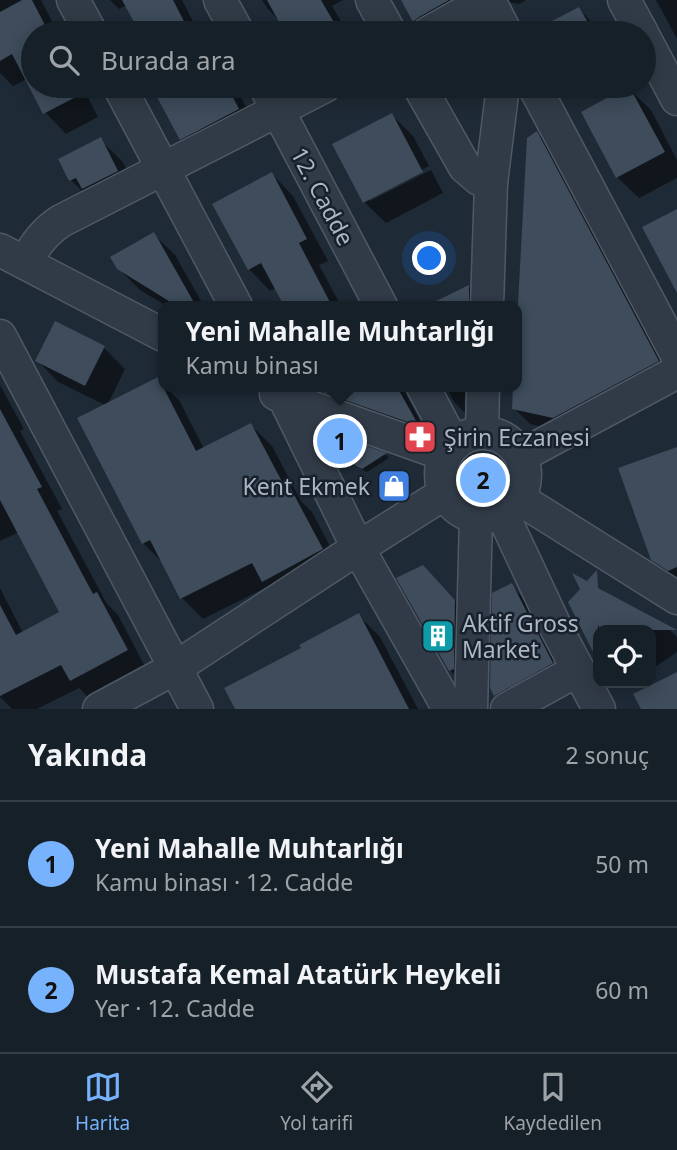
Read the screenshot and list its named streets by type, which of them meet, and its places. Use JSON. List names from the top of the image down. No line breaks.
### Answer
{"streets":{"street":["12. Cadde"]},"places":{"pharmacy":["Şirin Eczanesi"],"shop":["Kent Ekmek"],"building":["Aktif Gross Market"]},"page":{"search":"Burada ara","popup":["Yeni Mahalle Muhtarlığı","Kamu binası"],"pins":["1","2"],"heading":["Yakında","2 sonuç"],"list":[{"mark":"1","name":"Yeni Mahalle Muhtarlığı","note":"Kamu binası · 12. Cadde","value":"50 m"},{"mark":"2","name":"Mustafa Kemal Atatürk Heykeli","note":"Yer · 12. Cadde","value":"60 m"}],"nav":["Harita","Yol tarifi","Kaydedilen"]}}
